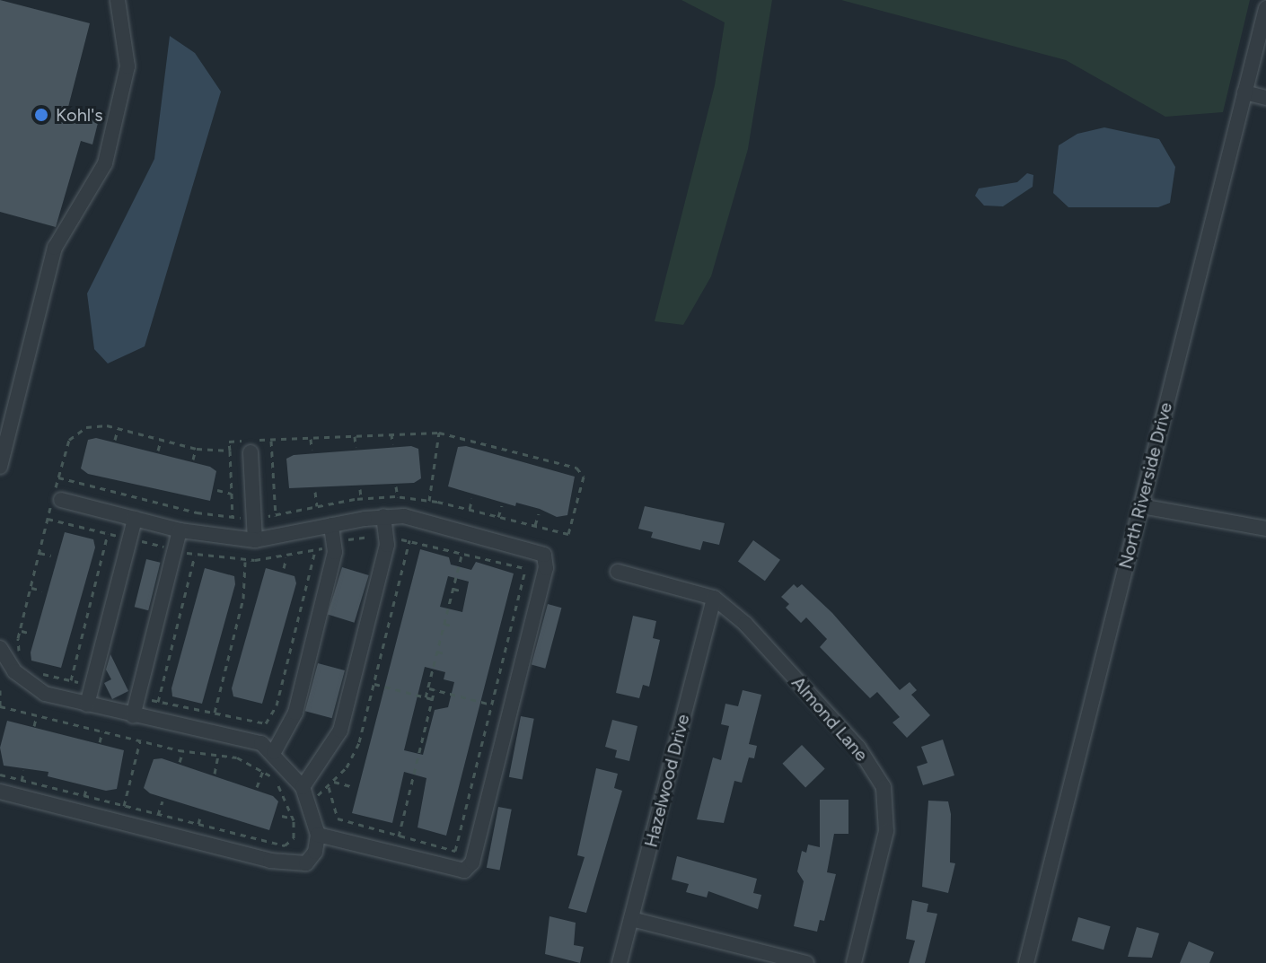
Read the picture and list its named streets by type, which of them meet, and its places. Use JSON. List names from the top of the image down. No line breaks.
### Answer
{"streets":{"street":["North Riverside Drive","Almond Lane","Hazelwood Drive"]},"crossings":[["Almond Lane","Hazelwood Drive"]],"places":["Kohl's"]}
